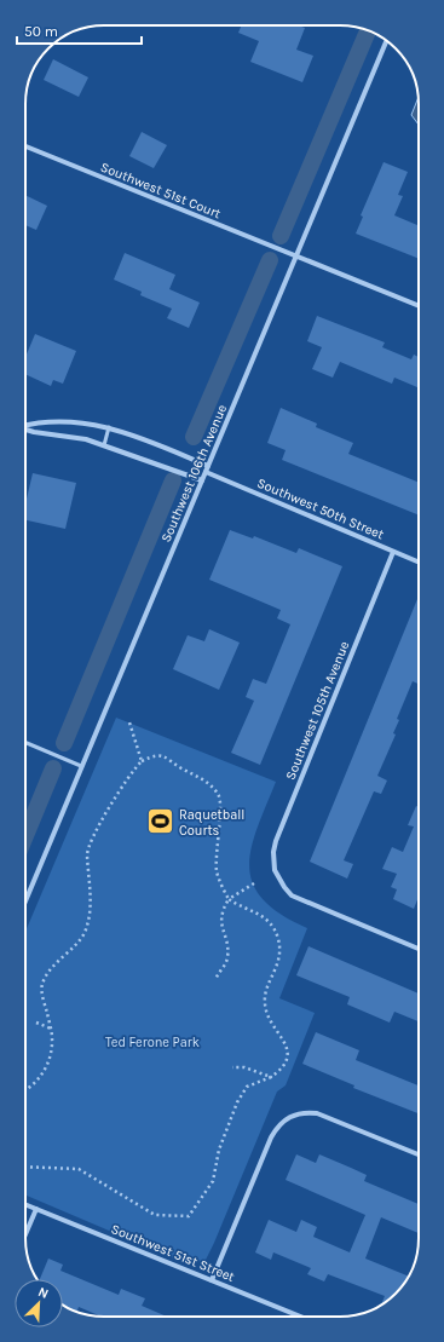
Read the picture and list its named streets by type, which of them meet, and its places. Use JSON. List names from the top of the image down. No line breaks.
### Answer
{"streets":{"street":["Southwest 51st Court","Southwest 106th Avenue","Southwest 50th Street","Southwest 105th Avenue","Southwest 51st Street"]},"crossings":[["Southwest 51st Court","Southwest 106th Avenue"],["Southwest 106th Avenue","Southwest 50th Street"],["Southwest 50th Street","Southwest 105th Avenue"]],"parks":["Ted Ferone Park"],"places":{"sports":["Raquetball Courts"]},"scale_bar":"50 m","north":"top right"}
